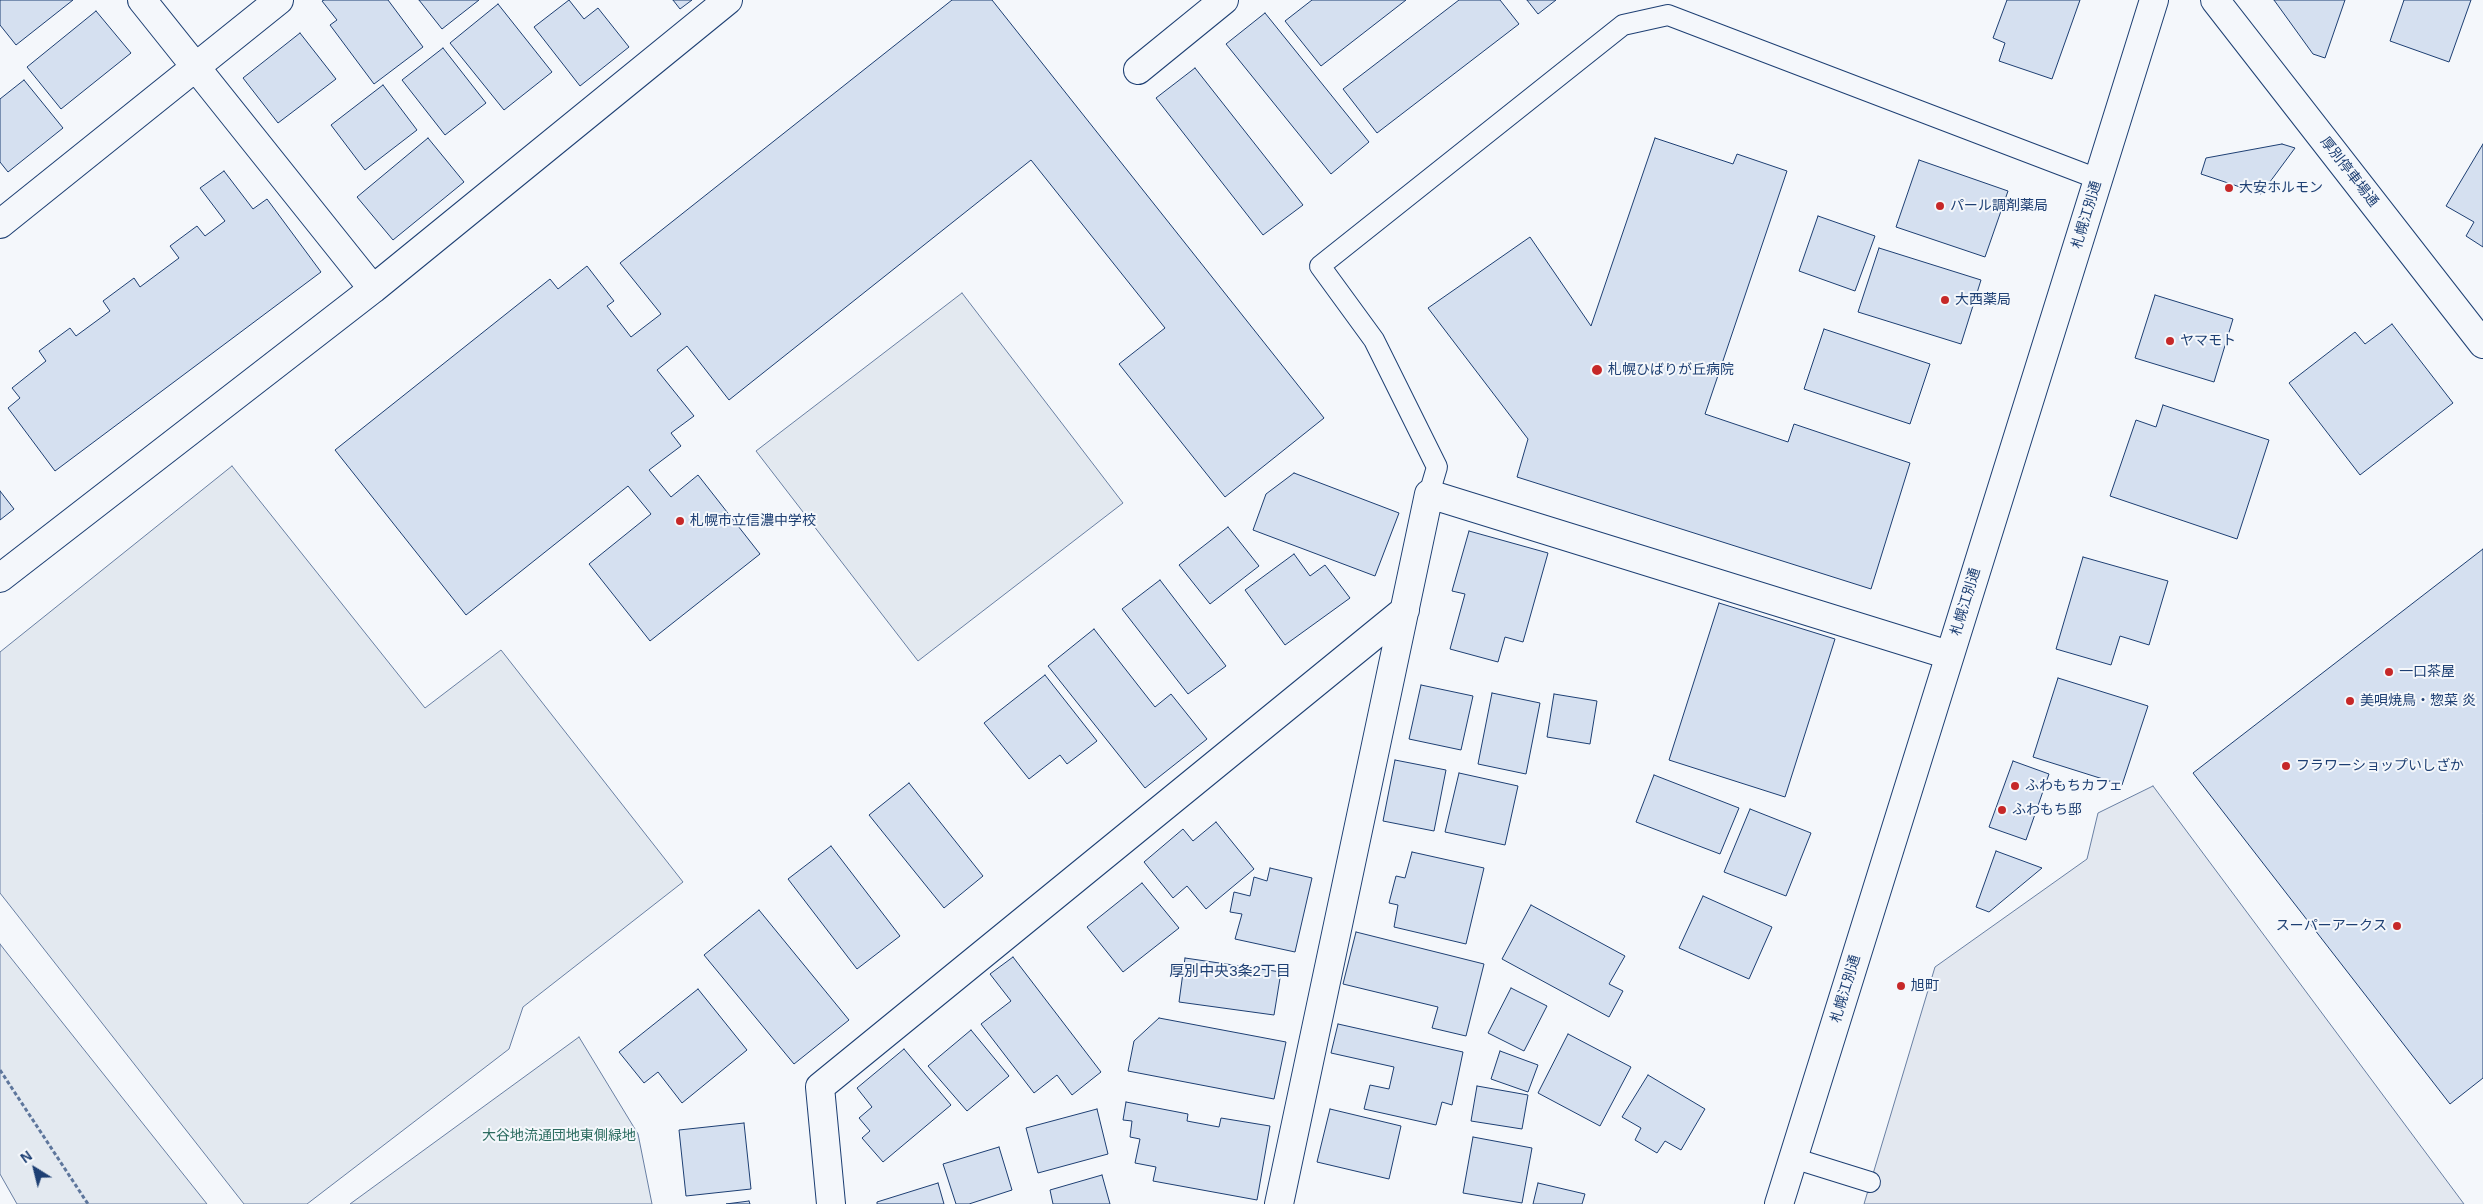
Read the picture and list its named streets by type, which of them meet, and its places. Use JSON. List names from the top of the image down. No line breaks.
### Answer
{"streets":{"main road":["厚別停車場通","札幌江別通"]},"districts":["厚別中央3条2丁目"],"parks":["大谷地流通団地東側緑地"],"places":["大安ホルモン","パール調剤薬局","大西薬局","ヤマモト","札幌ひばりが丘病院","札幌市立信濃中学校","一口茶屋","美唄焼鳥・惣菜 炎","フラワーショップいしざか","ふわもちカフェ","ふわもち邸","スーパーアークス","旭町"],"north":"top left"}
